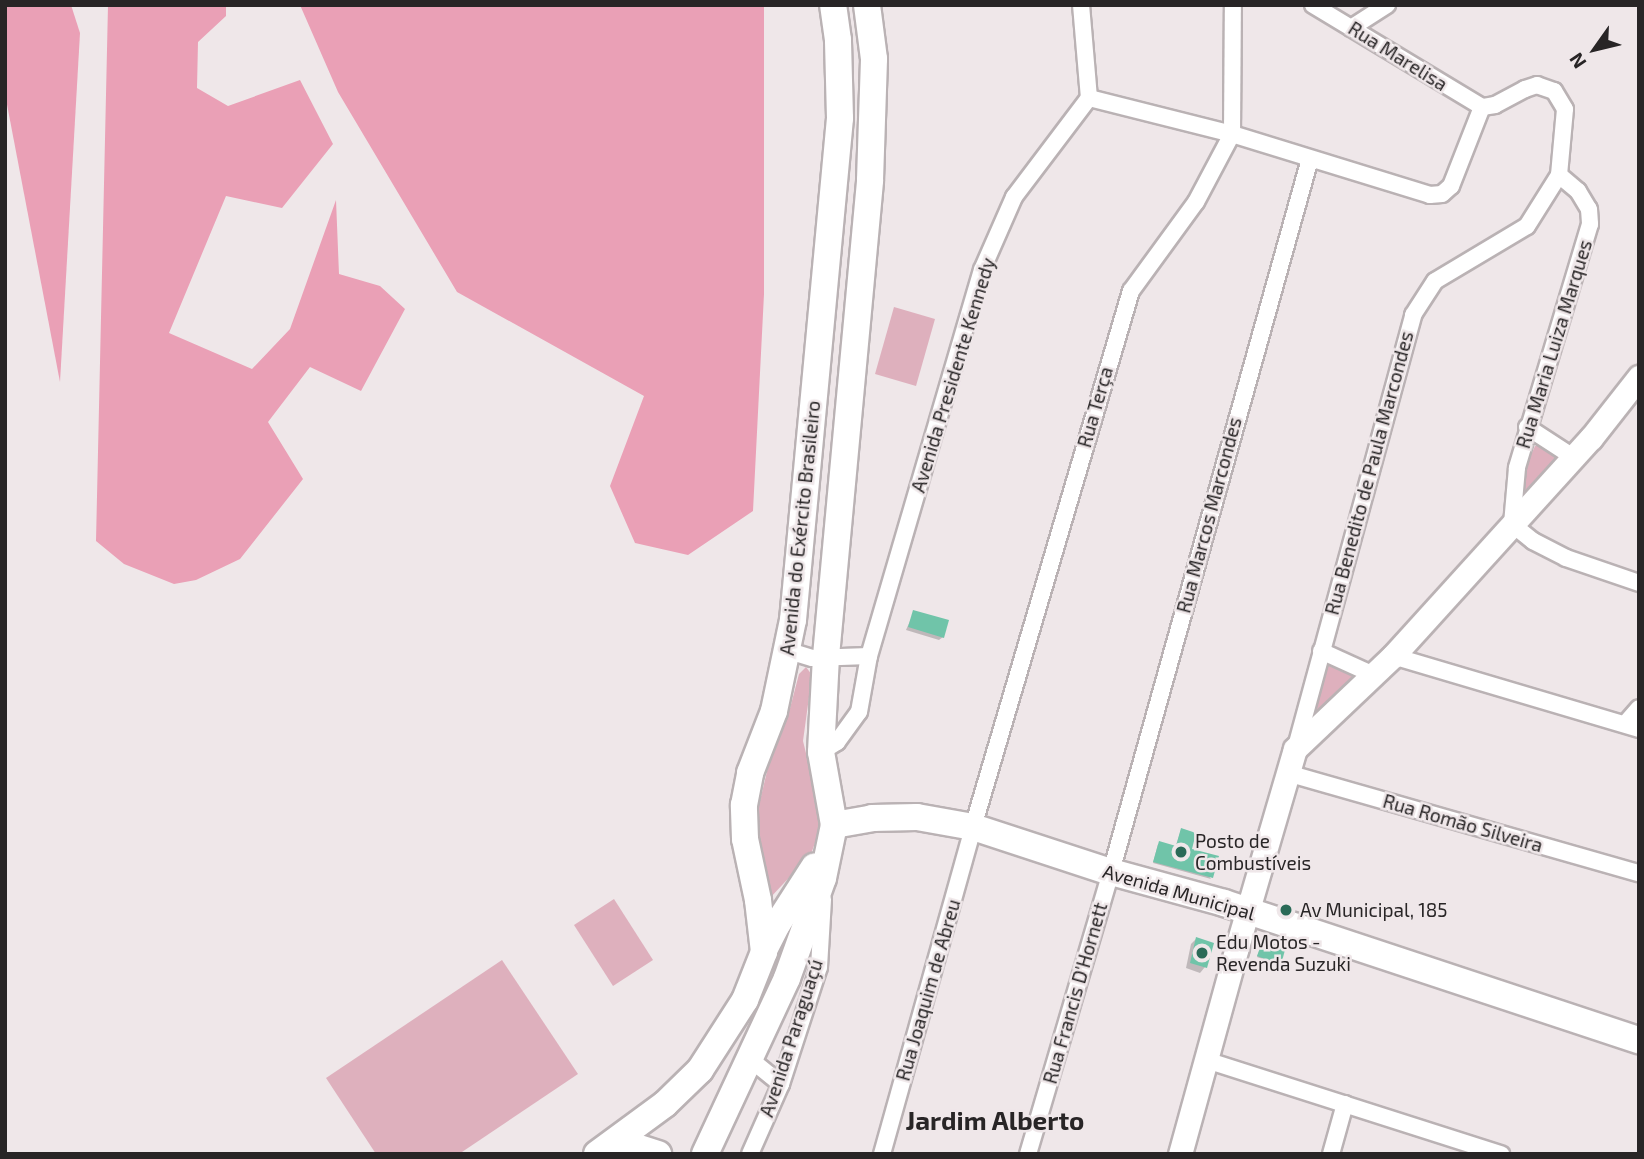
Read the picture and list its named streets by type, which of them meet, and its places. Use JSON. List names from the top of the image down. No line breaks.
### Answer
{"streets":{"main road":["Avenida do Exército Brasileiro","Avenida Municipal"],"street":["Rua Marelisa","Rua Maria Luiza Marques","Avenida Presidente Kennedy","Rua Terça","Rua Benedito de Paula Marcondes","Rua Marcos Marcondes","Rua Romão Silveira","Rua Joaquim de Abreu","Rua Francis D'Hornett","Avenida Paraguaçú"]},"crossings":[["Rua Marelisa","Rua Benedito de Paula Marcondes"],["Rua Maria Luiza Marques","Rua Benedito de Paula Marcondes"],["Avenida Presidente Kennedy","Avenida do Exército Brasileiro"],["Rua Terça","Avenida Municipal"],["Rua Terça","Rua Joaquim de Abreu"],["Rua Marcos Marcondes","Avenida Municipal"],["Rua Marcos Marcondes","Rua Francis D'Hornett"],["Avenida do Exército Brasileiro","Avenida Municipal"],["Avenida do Exército Brasileiro","Avenida Paraguaçú"],["Avenida Municipal","Rua Joaquim de Abreu"],["Avenida Municipal","Rua Francis D'Hornett"]],"districts":["Jardim Alberto"],"places":["Posto de Combustíveis","Av Municipal, 185","Edu Motos - Revenda Suzuki"],"north":"bottom left"}
